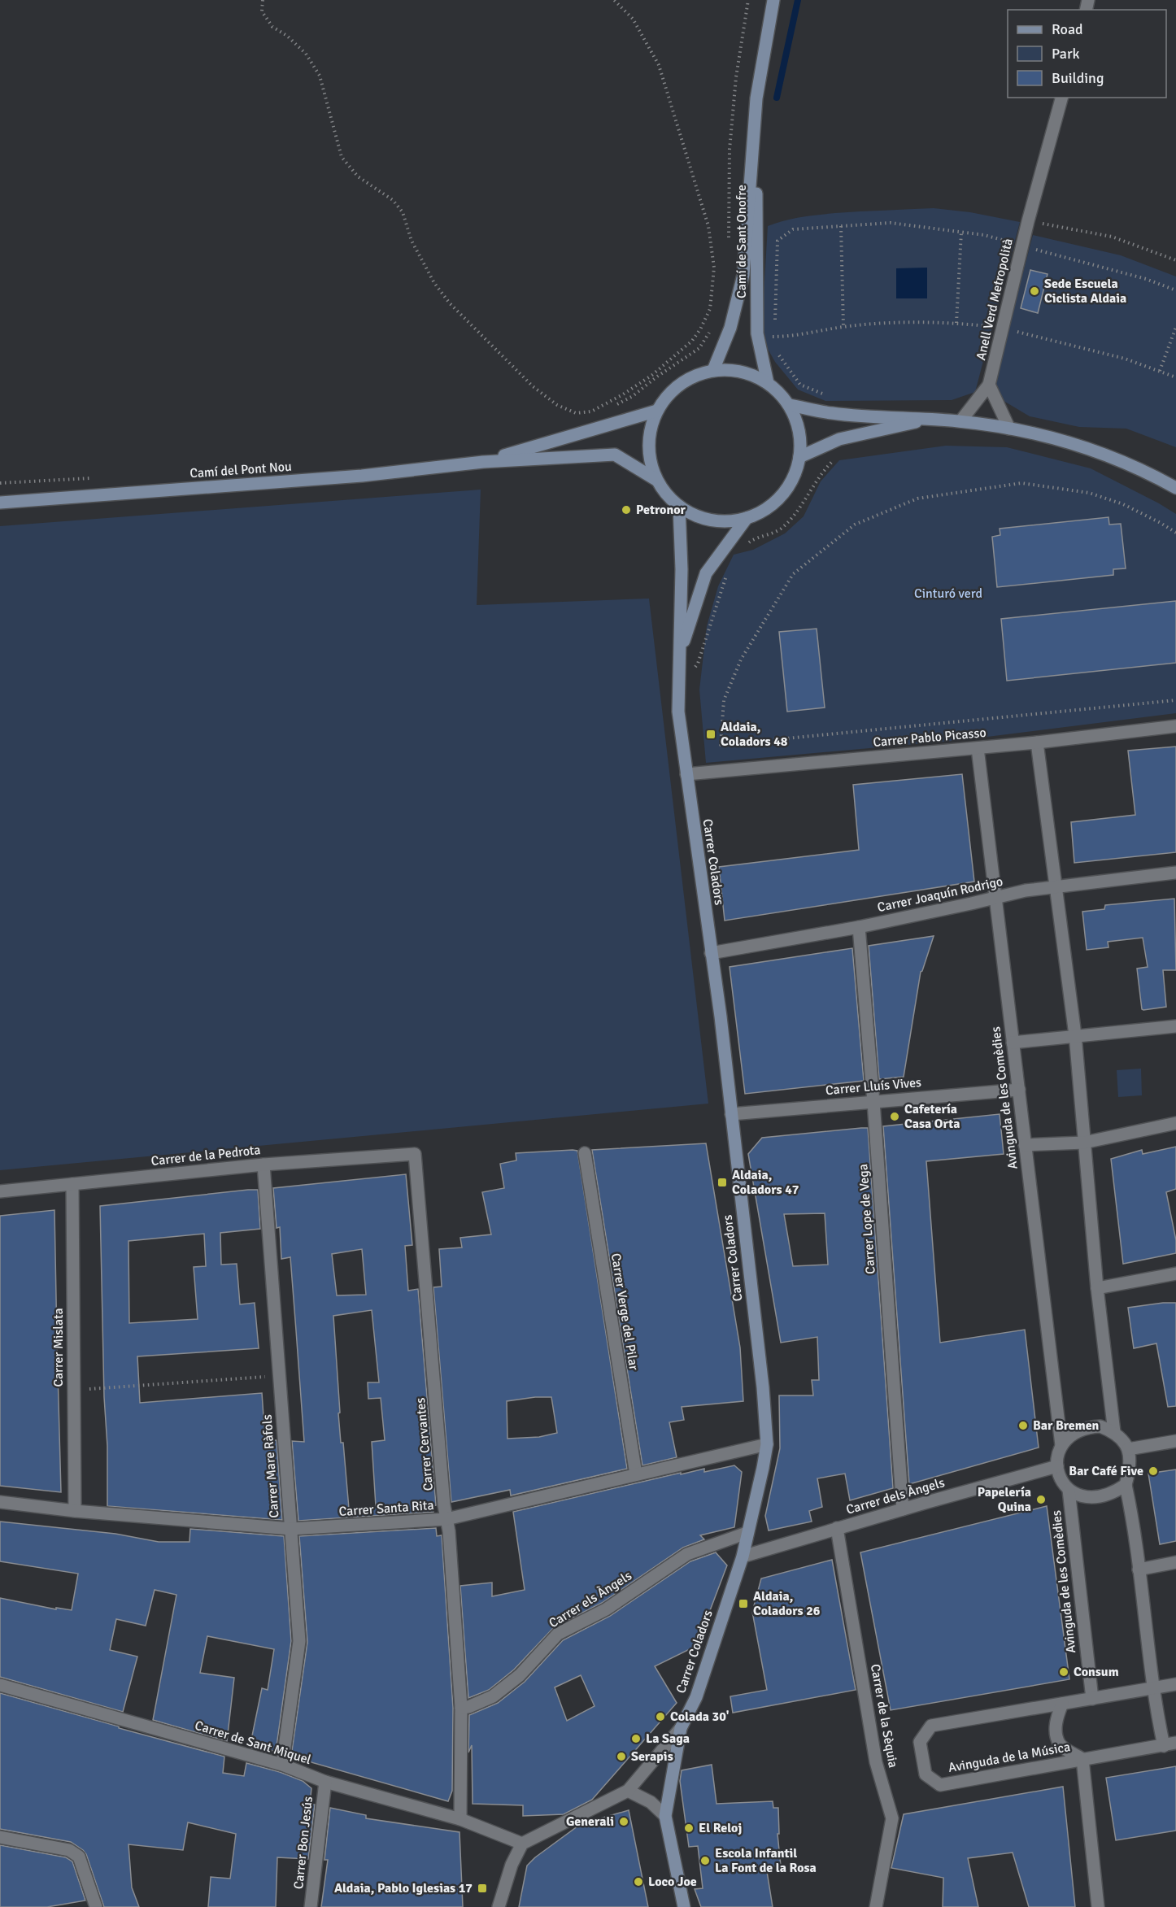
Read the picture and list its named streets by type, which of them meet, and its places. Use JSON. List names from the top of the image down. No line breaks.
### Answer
{"streets":{"street":["Camí de Sant Onofre","Anell Verd Metropolità","Camí del Pont Nou","Carrer Pablo Picasso","Carrer Coladors","Carrer Joaquín Rodrigo","Carrer Lluís Vives","Avinguda de les Comèdies","Carrer de la Pedrota","Carrer Lope de Vega","Carrer Verge del Pilar","Carrer Mislata","Carrer Cervantes","Carrer Mare Ràfols","Carrer dels Àngels","Carrer Santa Rita","Carrer els Àngels","Carrer de la Sèquia","Carrer de Sant Miquel","Avinguda de la Música","Carrer Bon Jesús"]},"crossings":[["Camí de Sant Onofre","Camí del Pont Nou"],["Carrer Pablo Picasso","Carrer Coladors"],["Carrer Pablo Picasso","Avinguda de les Comèdies"],["Carrer Coladors","Carrer Joaquín Rodrigo"],["Carrer Coladors","Carrer Lluís Vives"],["Carrer Coladors","Carrer dels Àngels"],["Carrer Coladors","Carrer Santa Rita"],["Carrer Coladors","Carrer els Àngels"],["Carrer Joaquín Rodrigo","Avinguda de les Comèdies"],["Carrer Joaquín Rodrigo","Carrer Lope de Vega"],["Carrer Lluís Vives","Avinguda de les Comèdies"],["Carrer Lluís Vives","Carrer Lope de Vega"],["Avinguda de les Comèdies","Carrer dels Àngels"],["Avinguda de les Comèdies","Avinguda de la Música"],["Carrer de la Pedrota","Carrer Mislata"],["Carrer de la Pedrota","Carrer Cervantes"],["Carrer de la Pedrota","Carrer Mare Ràfols"],["Carrer Lope de Vega","Carrer dels Àngels"],["Carrer Verge del Pilar","Carrer Santa Rita"],["Carrer Mislata","Carrer Santa Rita"],["Carrer Cervantes","Carrer Santa Rita"],["Carrer Cervantes","Carrer els Àngels"],["Carrer Cervantes","Carrer de Sant Miquel"],["Carrer Mare Ràfols","Carrer Santa Rita"],["Carrer Mare Ràfols","Carrer de Sant Miquel"],["Carrer dels Àngels","Carrer de la Sèquia"],["Carrer de Sant Miquel","Carrer Bon Jesús"]],"parks":["Cinturó verd"],"places":{"other":["Sede Escuela Ciclista Aldaia","Petronor","Cafetería Casa Orta","Bar Bremen","Bar Café Five","Papelería Quina","Consum","Colada 30'","La Saga","Serapis","Generali","El Reloj","Escola Infantil La Font de la Rosa","Loco Joe"],"transit":["Aldaia, Coladors 48","Aldaia, Coladors 47","Aldaia, Coladors 26","Aldaia, Pablo Iglesias 17"]},"legend":["Road","Park","Building"]}
